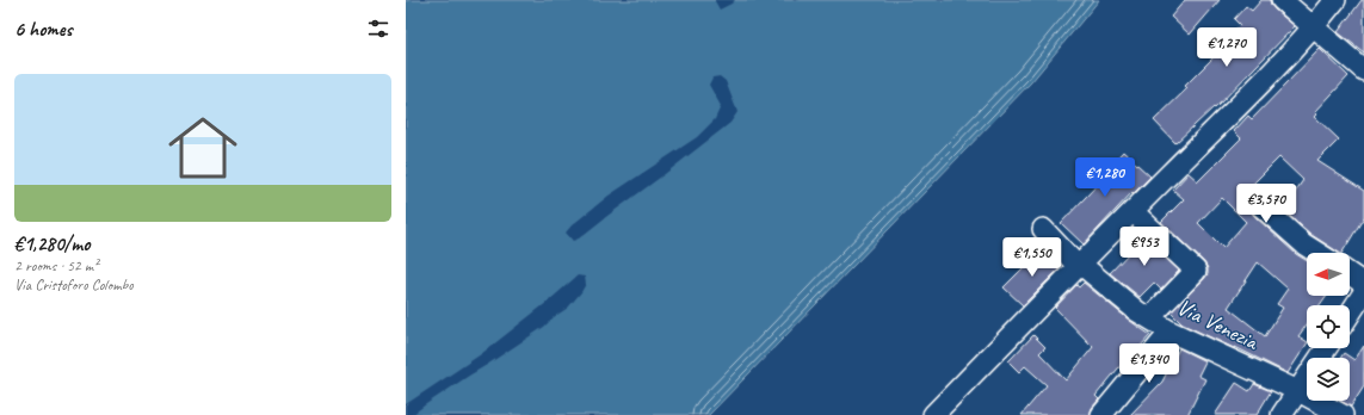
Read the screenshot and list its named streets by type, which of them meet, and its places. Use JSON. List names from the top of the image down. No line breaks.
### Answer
{"streets":{"street":["Via Venezia"]},"north":"left","page":{"heading":"6 homes","price":["€1,270","€1,280","€3,570","€953","€1,550","€1,340"],"list":[{"name":"€1,280/mo","note":"2 rooms · 52 m² · Via Cristoforo Colombo"}]}}
